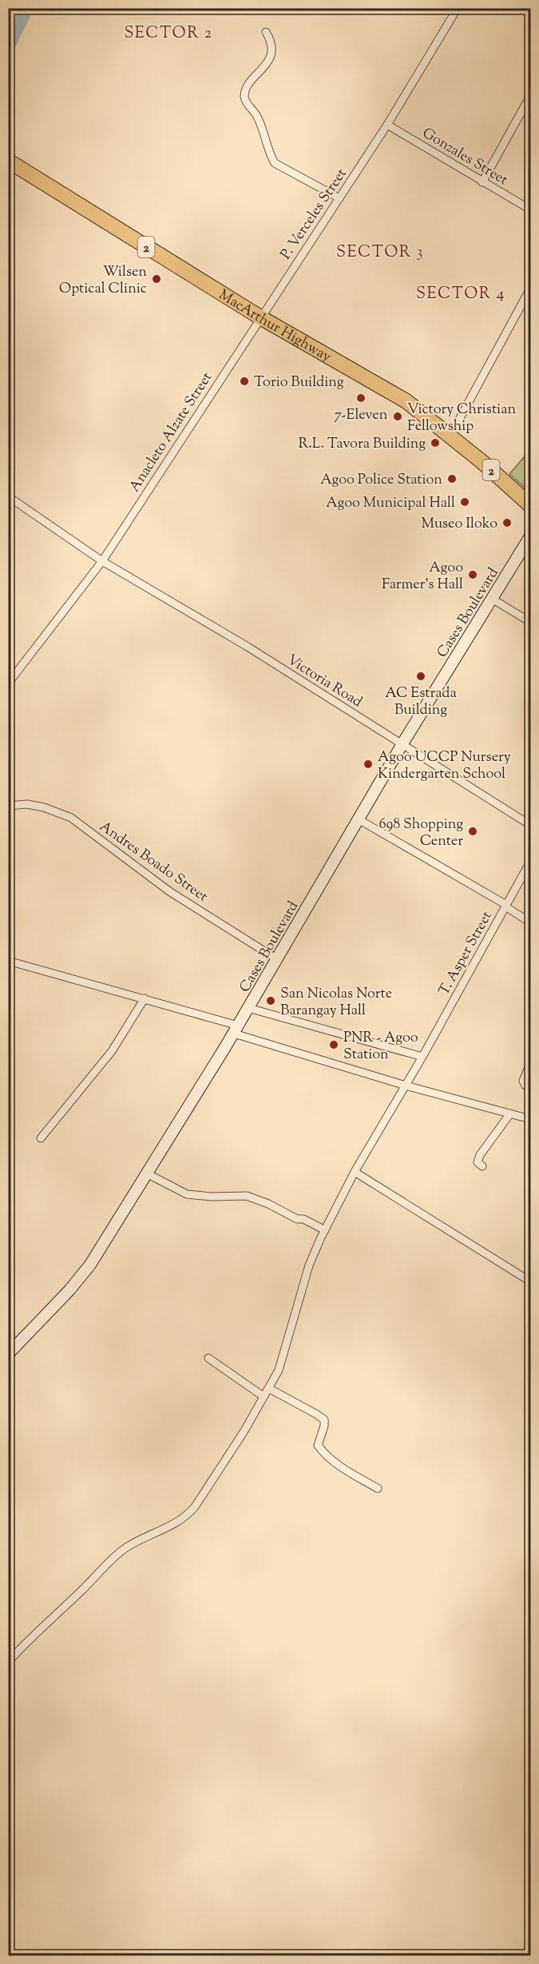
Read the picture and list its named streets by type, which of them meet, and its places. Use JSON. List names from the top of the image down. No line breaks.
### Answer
{"streets":{"highway":["2","MacArthur Highway"],"street":["Gonzales Street","P. Verceles Street","Anacleto Alzate Street","Cases Boulevard","Victoria Road","Andres Boado Street","T. Asper Street"]},"crossings":[["Gonzales Street","P. Verceles Street"],["P. Verceles Street","MacArthur Highway"],["P. Verceles Street","Anacleto Alzate Street"],["MacArthur Highway","Anacleto Alzate Street"],["Anacleto Alzate Street","Victoria Road"],["Cases Boulevard","Victoria Road"],["Cases Boulevard","Andres Boado Street"]],"districts":["SECTOR 2","SECTOR 3","SECTOR 4"],"places":["Wilsen Optical Clinic","Torio Building","7-Eleven","Victory Christian Fellowship","R.L. Tavora Building","Agoo Police Station","Agoo Municipal Hall","Museo Iloko","Agoo Farmer's Hall","AC Estrada Building","Agoo UCCP Nursery Kindergarten School","698 Shopping Center","San Nicolas Norte Barangay Hall","PNR - Agoo Station"]}
